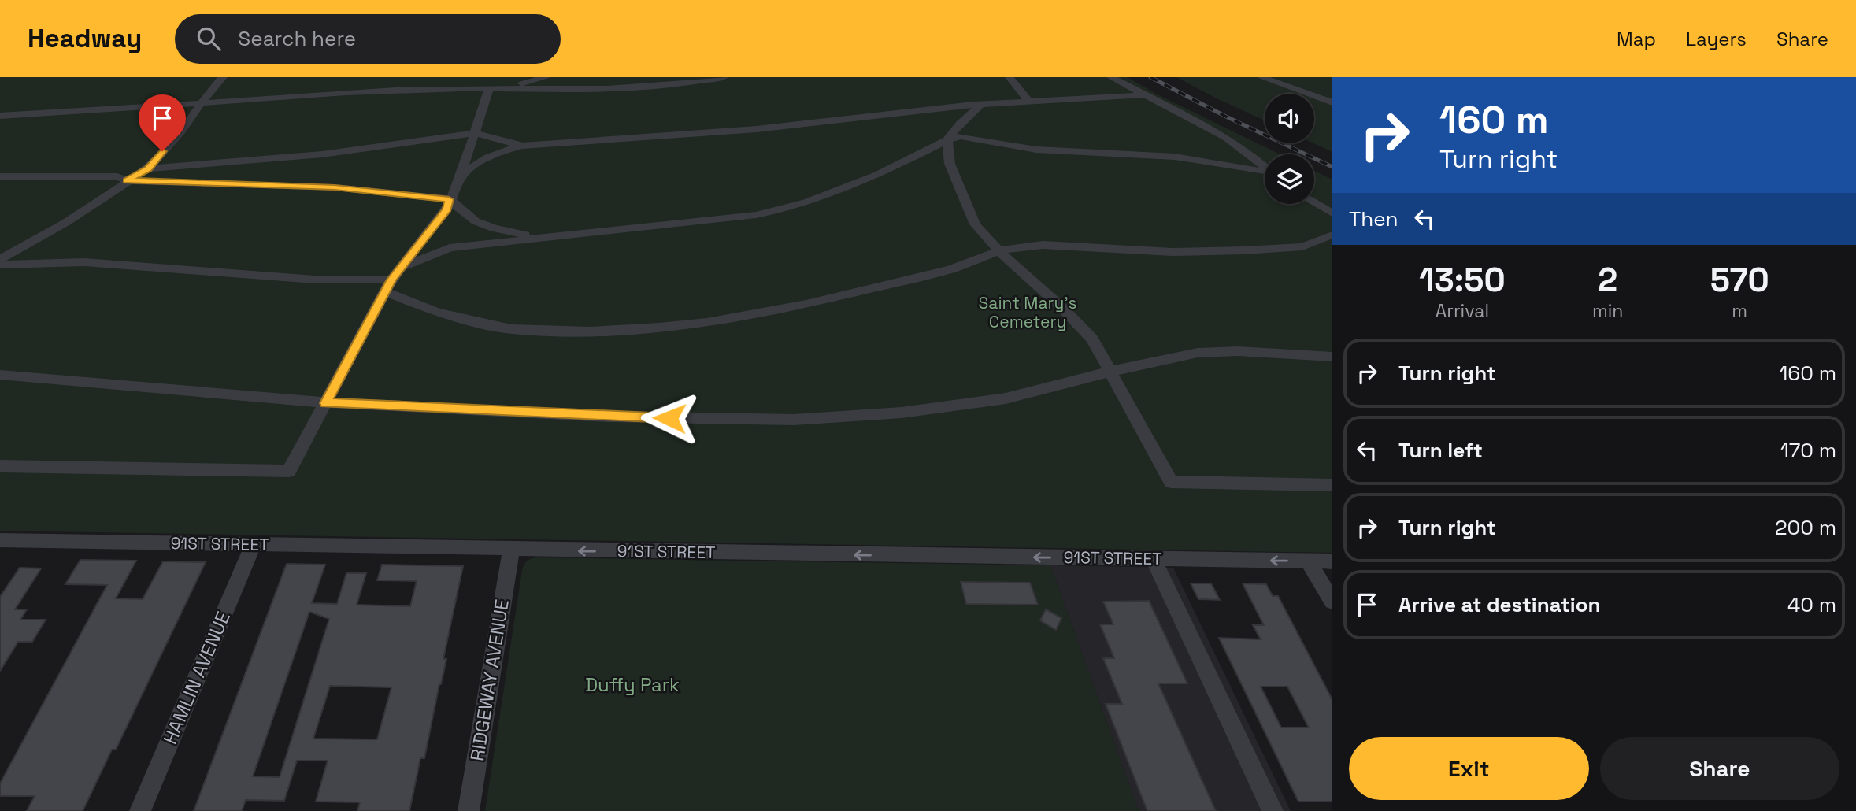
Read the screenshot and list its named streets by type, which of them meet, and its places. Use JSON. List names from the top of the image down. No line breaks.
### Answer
{"streets":{"street":["91ST STREET","HAMLIN AVENUE","RIDGEWAY AVENUE"]},"crossings":[["91ST STREET","HAMLIN AVENUE"],["91ST STREET","RIDGEWAY AVENUE"]],"parks":["Saint Mary's Cemetery","Duffy Park"],"page":{"header":"Headway","search":"Search here","nav":["Map","Layers","Share"],"turn":["160 m","Turn right"],"then":"Then","eta":["13:50","Arrival","2","min","570","m"],"list":[{"name":"Turn right","value":"160 m"},{"name":"Turn left","value":"170 m"},{"name":"Turn right","value":"200 m"},{"name":"Arrive at destination","value":"40 m"}],"buttons":["Exit","Share"]}}
